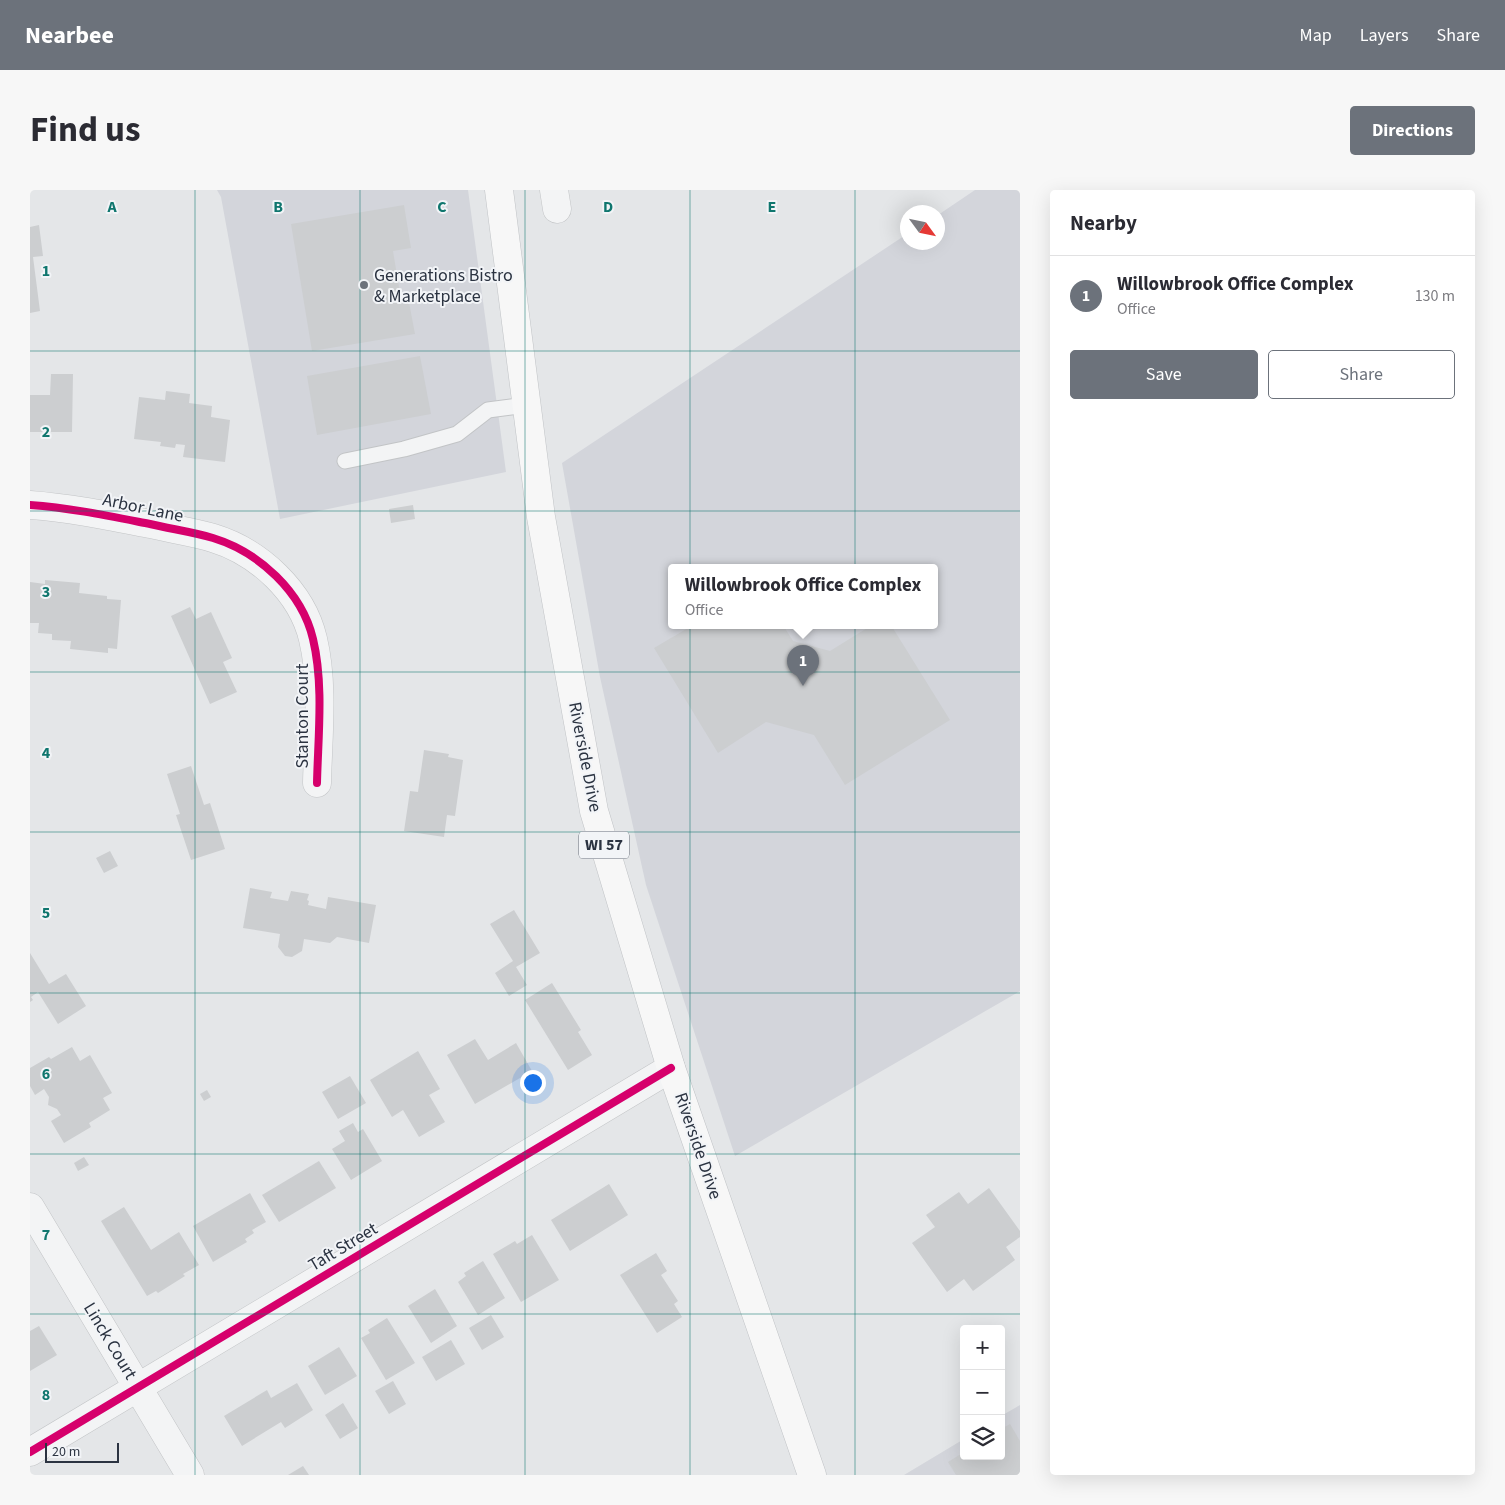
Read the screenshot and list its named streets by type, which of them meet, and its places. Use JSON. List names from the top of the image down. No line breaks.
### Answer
{"streets":{"main road":["Riverside Drive","WI 57"],"street":["Arbor Lane","Stanton Court","Taft Street","Linck Court"]},"crossings":[["Arbor Lane","Stanton Court"],["Riverside Drive","Taft Street"],["Taft Street","Linck Court"]],"places":["Generations Bistro & Marketplace"],"scale_bar":"20 m","north":"bottom right","page":{"header":"Nearbee","nav":["Map","Layers","Share"],"title":"Find us","buttons":["Directions",["Save","Share"]],"heading":"Nearby","list":[{"mark":"1","name":"Willowbrook Office Complex","note":"Office","value":"130 m"}],"popup":["Willowbrook Office Complex","Office"],"pins":"1","map_buttons":["+","−"],"scale":"20 m"},"grid":{"columns":["A","B","C","D","E"],"rows":["1","2","3","4","5","6","7","8"]}}
